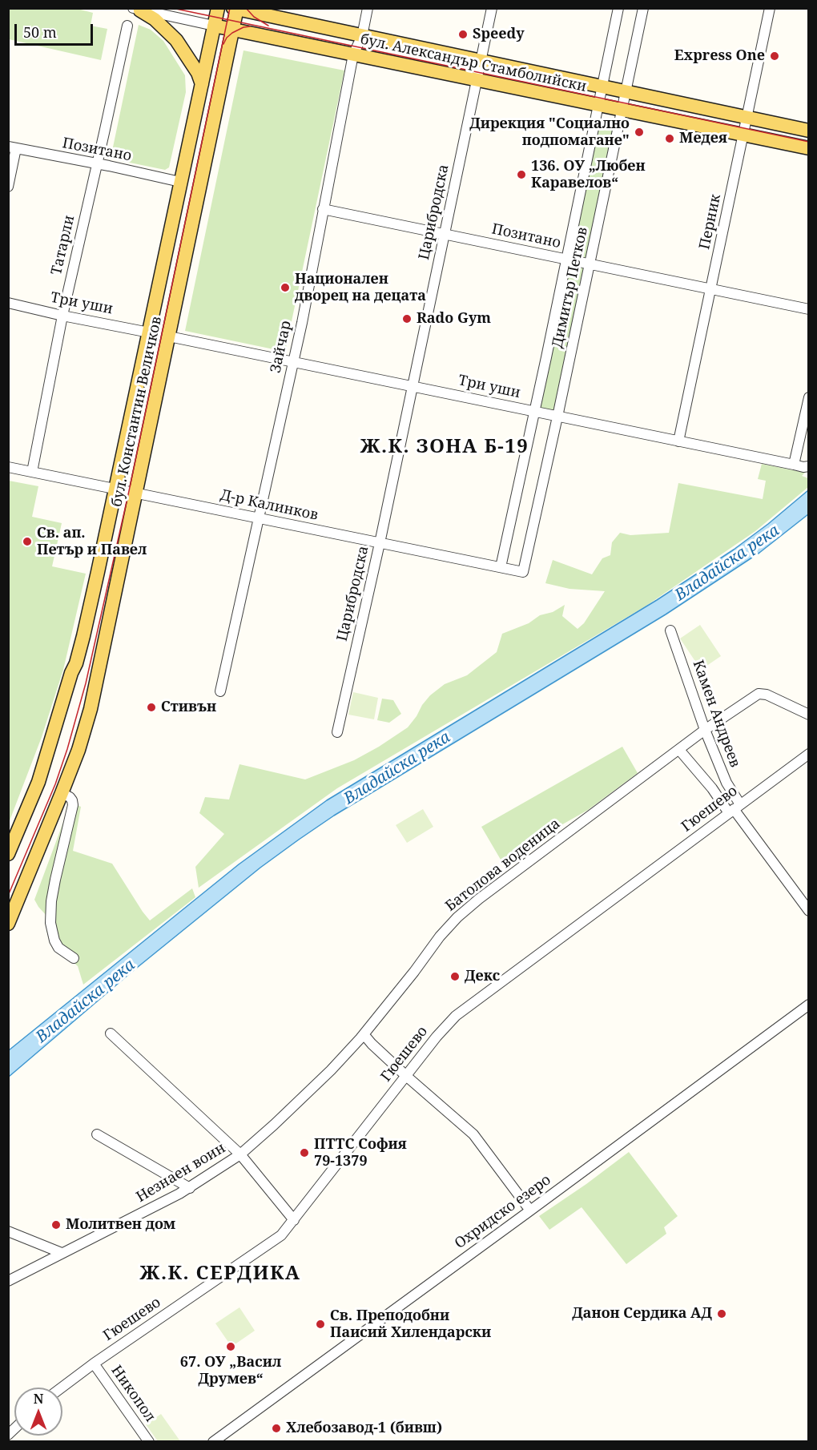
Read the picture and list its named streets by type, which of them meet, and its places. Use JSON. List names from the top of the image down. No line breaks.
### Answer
{"streets":{"main road":["бул. Александър Стамболийски","бул. Константин Величков"],"street":["Позитано","Царибродска","Перник","Татарли","Димитър Петков","Три уши","Зайчар","Д-р Калинков","Камен Андреев","Гюешево","Батолова воденица","Незнаен воин","Охридско езеро","Никопол"]},"crossings":[["бул. Александър Стамболийски","Царибродска"],["бул. Александър Стамболийски","Перник"],["бул. Александър Стамболийски","Димитър Петков"],["бул. Александър Стамболийски","Зайчар"],["бул. Александър Стамболийски","бул. Константин Величков"],["Позитано","Царибродска"],["Позитано","Перник"],["Позитано","Татарли"],["Позитано","Димитър Петков"],["Позитано","Зайчар"],["Позитано","бул. Константин Величков"],["Царибродска","Три уши"],["Царибродска","Д-р Калинков"],["Перник","Три уши"],["Татарли","Три уши"],["Татарли","Д-р Калинков"],["Димитър Петков","Три уши"],["Димитър Петков","Д-р Калинков"],["Три уши","Зайчар"],["Три уши","бул. Константин Величков"],["Зайчар","Д-р Калинков"],["бул. Константин Величков","Д-р Калинков"],["Камен Андреев","Гюешево"],["Камен Андреев","Батолова воденица"],["Гюешево","Никопол"],["Батолова воденица","Незнаен воин"]],"districts":["Ж.К. ЗОНА Б-19","Ж.К. СЕРДИКА"],"water":["Владайска река"],"places":["Speedy","Express One","Дирекция \"Социално подпомагане\"","Медея","136. ОУ „Любен Каравелов“","Национален дворец на децата","Rado Gym","Св. ап. Петър и Павел","Стивън","Декс","ПТТС София 79-1379","Молитвен дом","Данон Сердика АД","Св. Преподобни Паисий Хилендарски","67. ОУ „Васил Друмев“","Хлебозавод-1 (бивш)"],"scale_bar":"50 m","north":"top"}
